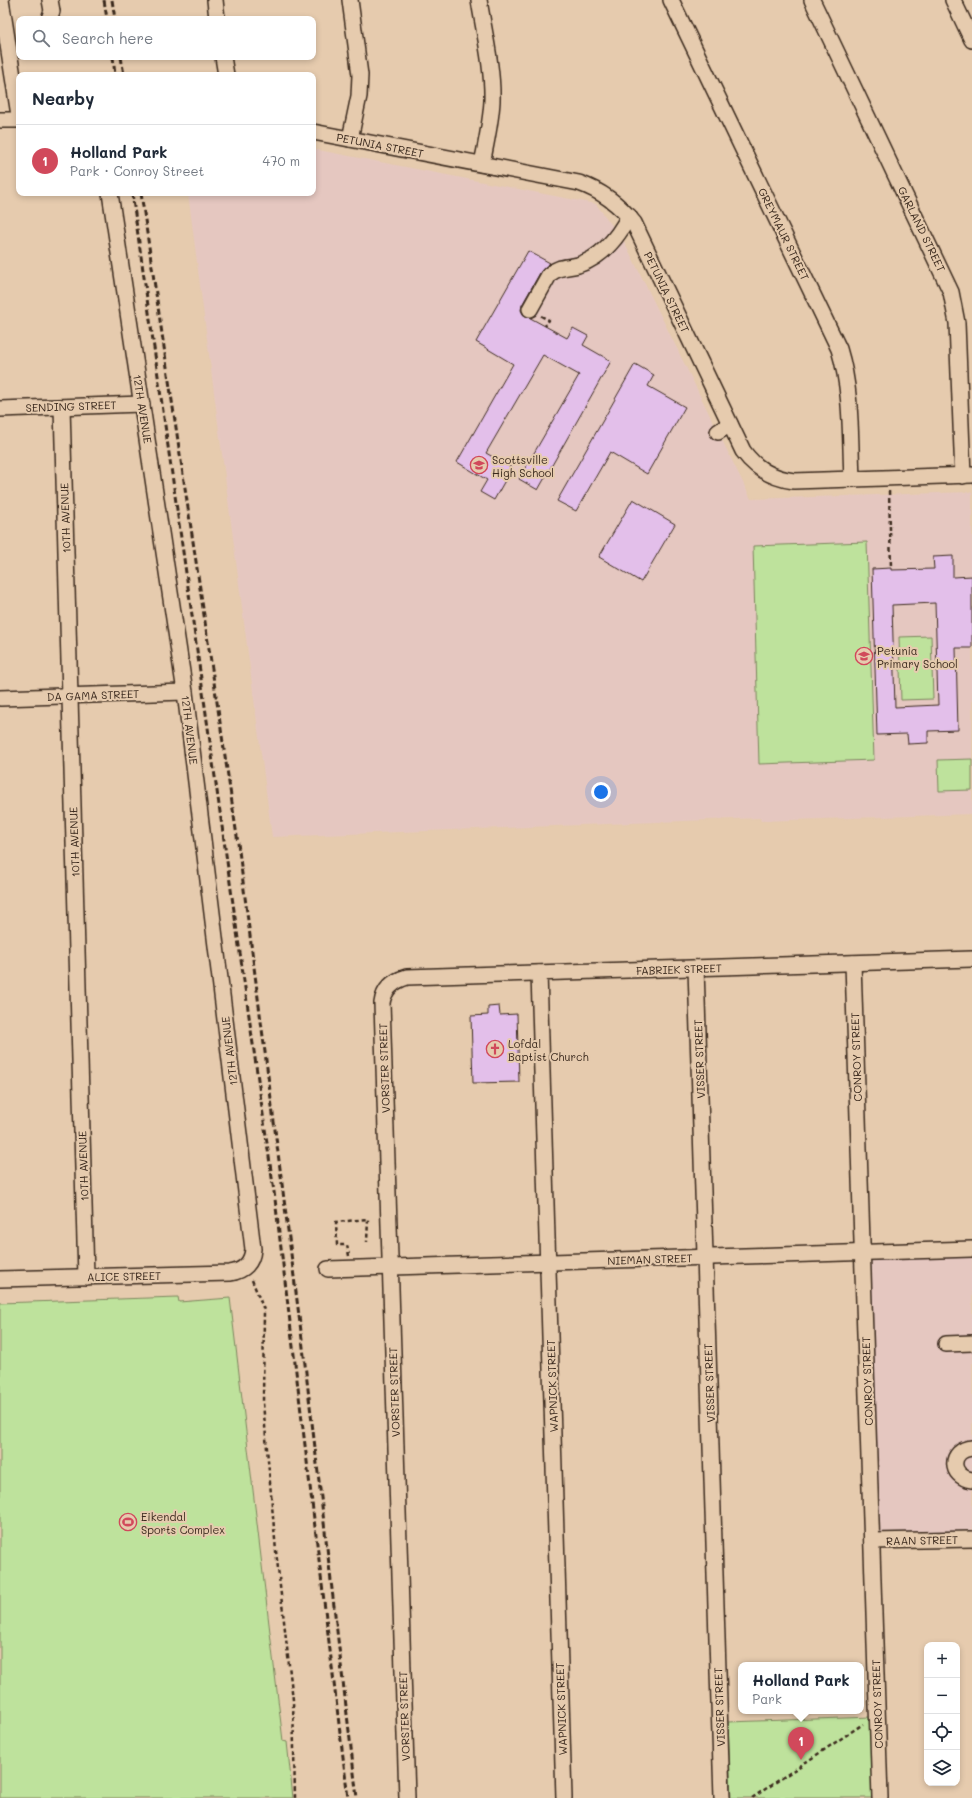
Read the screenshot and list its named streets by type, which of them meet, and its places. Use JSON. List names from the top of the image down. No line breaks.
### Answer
{"streets":{"street":["PETUNIA STREET","GARLAND STREET","GREYMAUR STREET","SENDING STREET","12TH AVENUE","10TH AVENUE","DA GAMA STREET","FABRIEK STREET","CONROY STREET","VISSER STREET","VORSTER STREET","NIEMAN STREET","ALICE STREET","WAPNICK STREET","RAAN STREET"]},"crossings":[["PETUNIA STREET","GARLAND STREET"],["PETUNIA STREET","GREYMAUR STREET"],["SENDING STREET","12TH AVENUE"],["SENDING STREET","10TH AVENUE"],["12TH AVENUE","DA GAMA STREET"],["12TH AVENUE","ALICE STREET"],["10TH AVENUE","DA GAMA STREET"],["10TH AVENUE","ALICE STREET"],["FABRIEK STREET","CONROY STREET"],["FABRIEK STREET","VISSER STREET"],["FABRIEK STREET","VORSTER STREET"],["FABRIEK STREET","WAPNICK STREET"],["CONROY STREET","NIEMAN STREET"],["CONROY STREET","RAAN STREET"],["VISSER STREET","NIEMAN STREET"],["VORSTER STREET","NIEMAN STREET"],["NIEMAN STREET","WAPNICK STREET"]],"places":{"school or university":["Scottsville High School","Petunia Primary School"],"church":["Lofdal Baptist Church"],"sports":["Eikendal Sports Complex"]},"page":{"search":"Search here","heading":"Nearby","list":[{"mark":"1","name":"Holland Park","note":"Park · Conroy Street","value":"470 m"}],"map_buttons":["+","−"],"popup":["Holland Park","Park"],"pins":"1"}}
